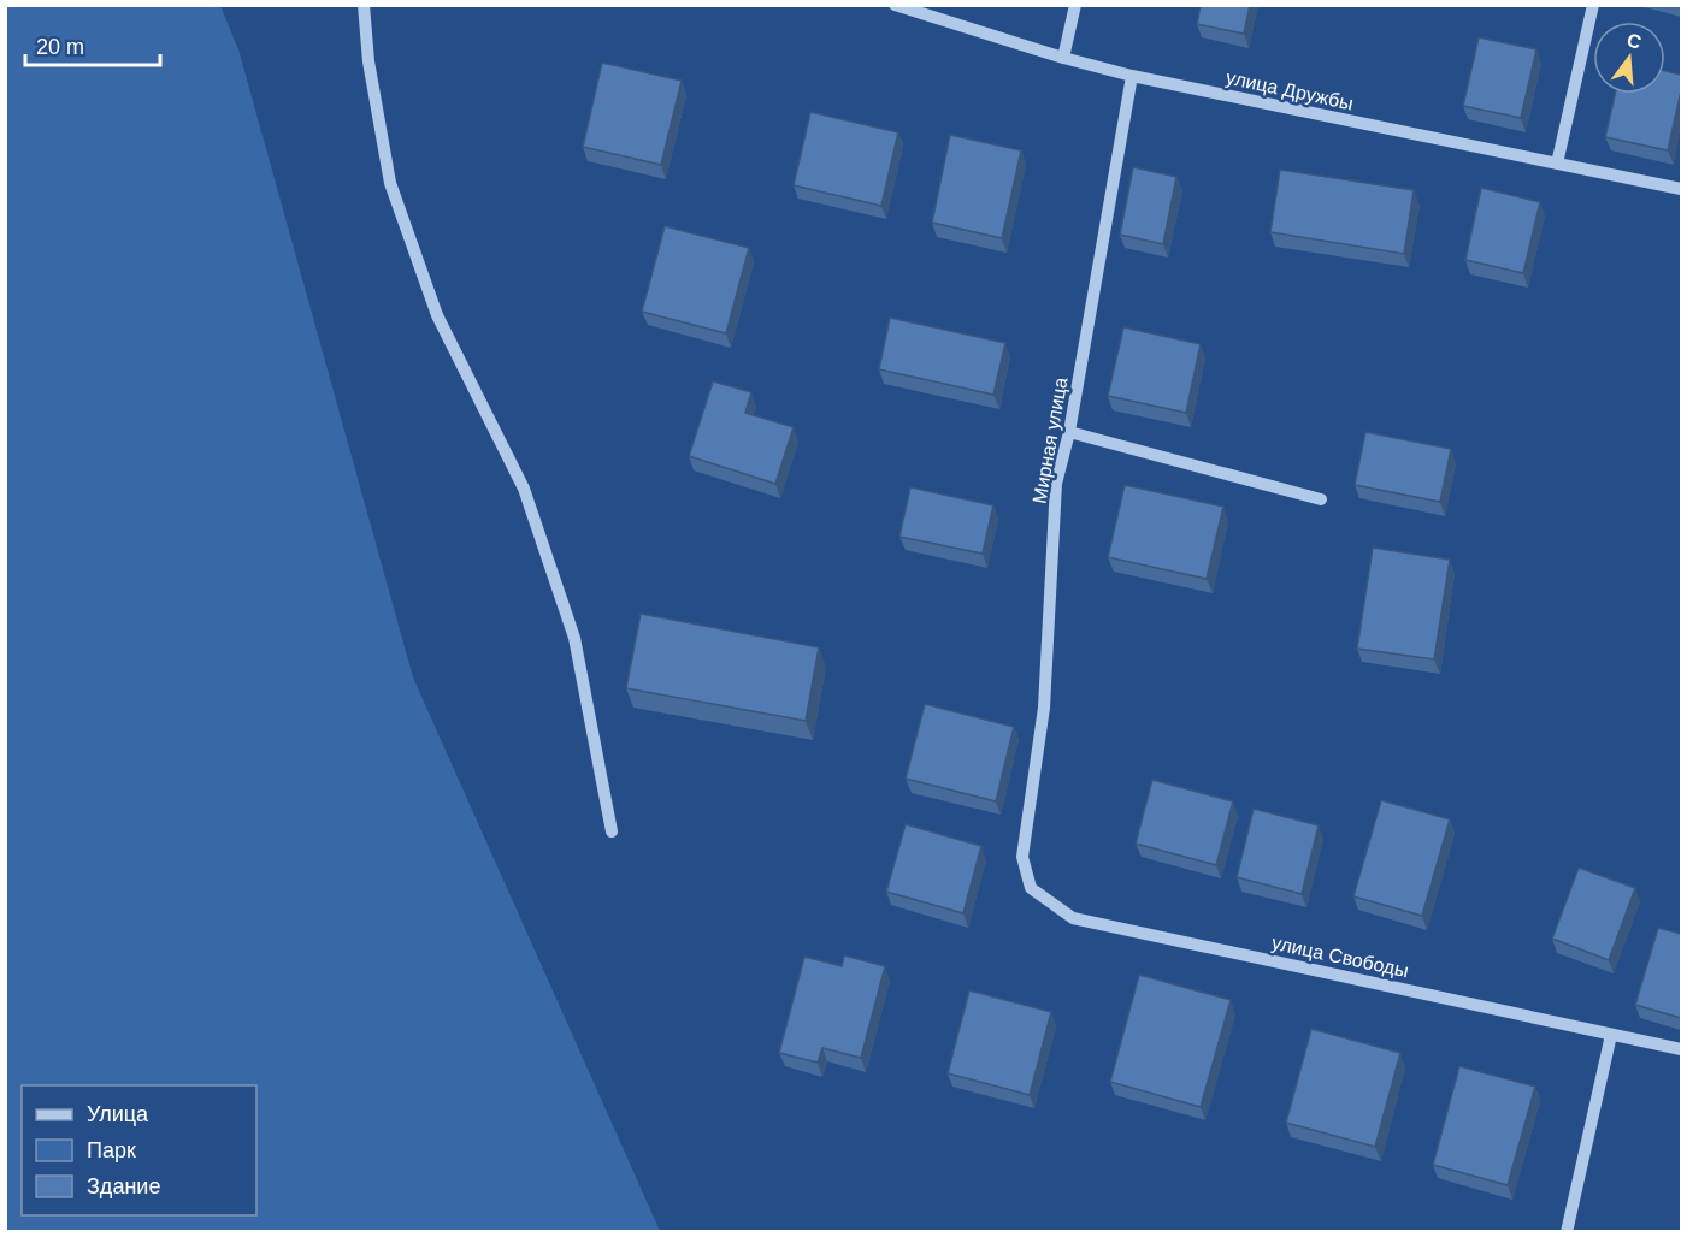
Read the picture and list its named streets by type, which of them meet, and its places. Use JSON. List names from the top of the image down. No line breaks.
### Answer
{"streets":{"street":["улица Дружбы","Мирная улица","улица Свободы"]},"crossings":[["улица Дружбы","Мирная улица"],["Мирная улица","улица Свободы"]],"legend":["Улица","Парк","Здание"],"scale_bar":"20 m","north":"top"}
